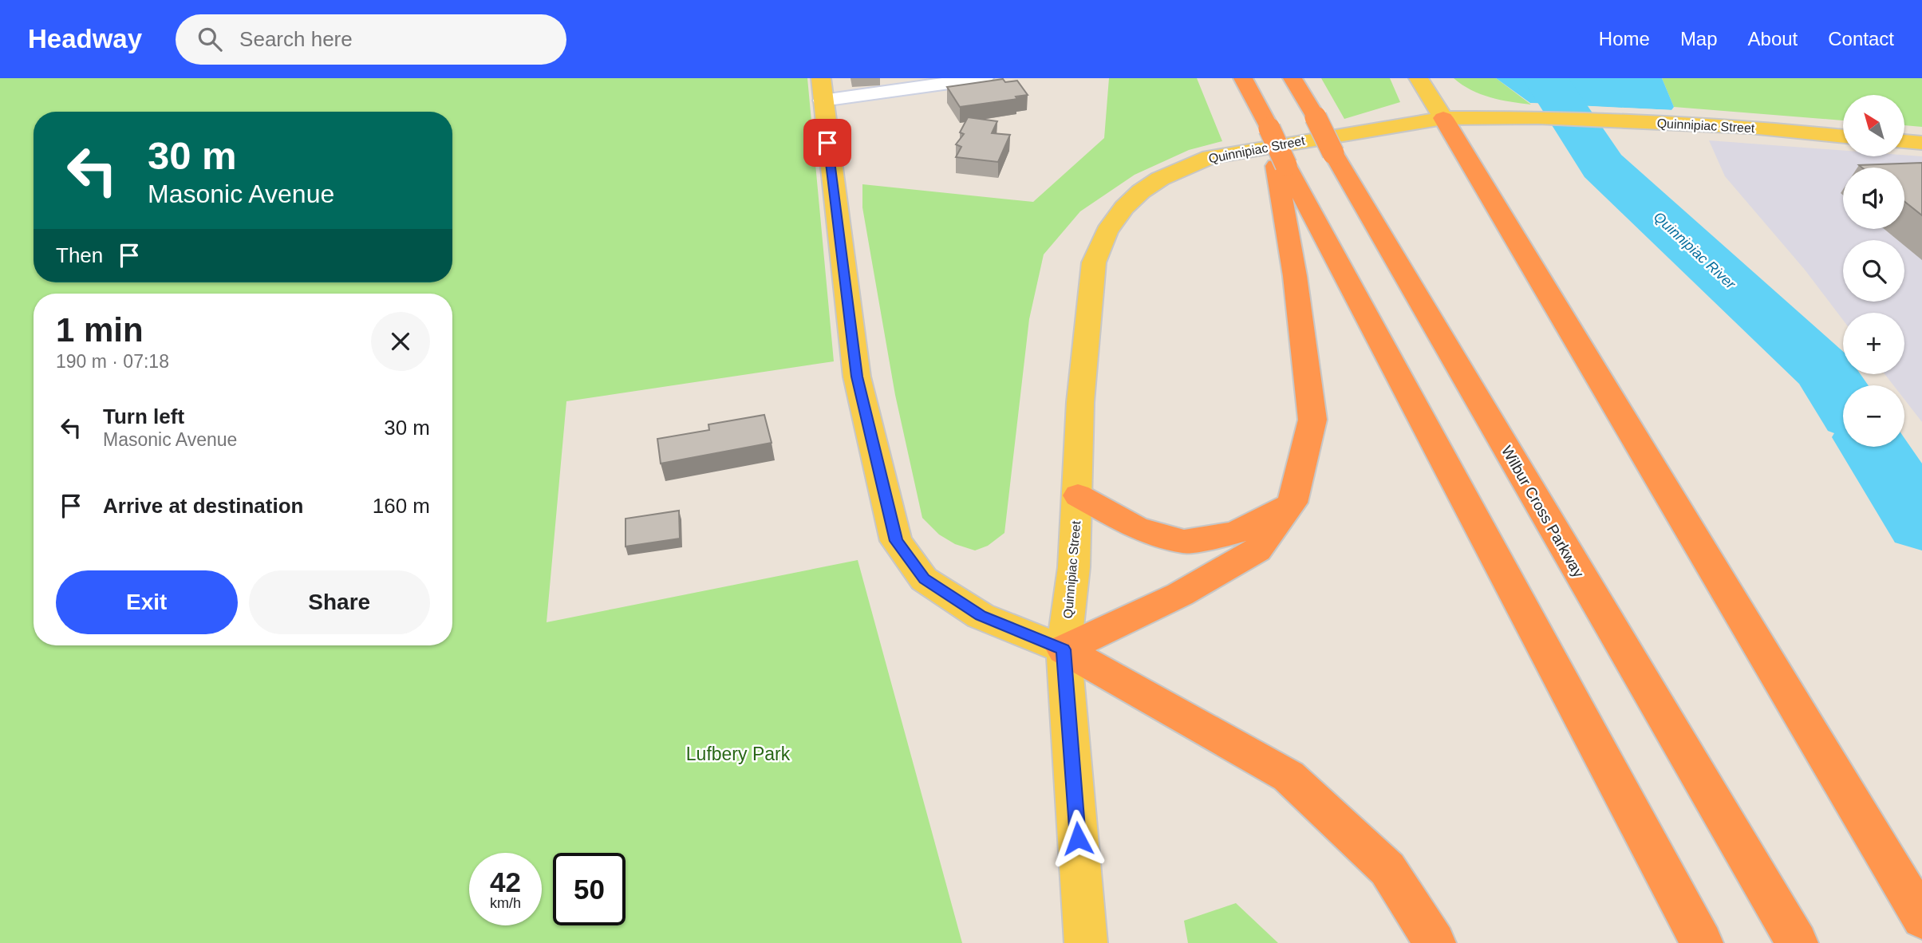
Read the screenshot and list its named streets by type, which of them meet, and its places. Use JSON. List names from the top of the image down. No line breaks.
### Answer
{"streets":{"highway":["Wilbur Cross Parkway"],"main road":["Quinnipiac Street"]},"water":["Quinnipiac River"],"parks":["Lufbery Park"],"north":"top left","page":{"header":"Headway","search":"Search here","nav":["Home","Map","About","Contact"],"map_buttons":["+","−"],"turn":["30 m","Masonic Avenue"],"then":"Then","heading":["1 min","190 m · 07:18"],"list":[{"name":"Turn left","note":"Masonic Avenue","value":"30 m"},{"name":"Arrive at destination","value":"160 m"}],"buttons":["Exit","Share"],"speed":"42 km/h","limit":"50"}}
